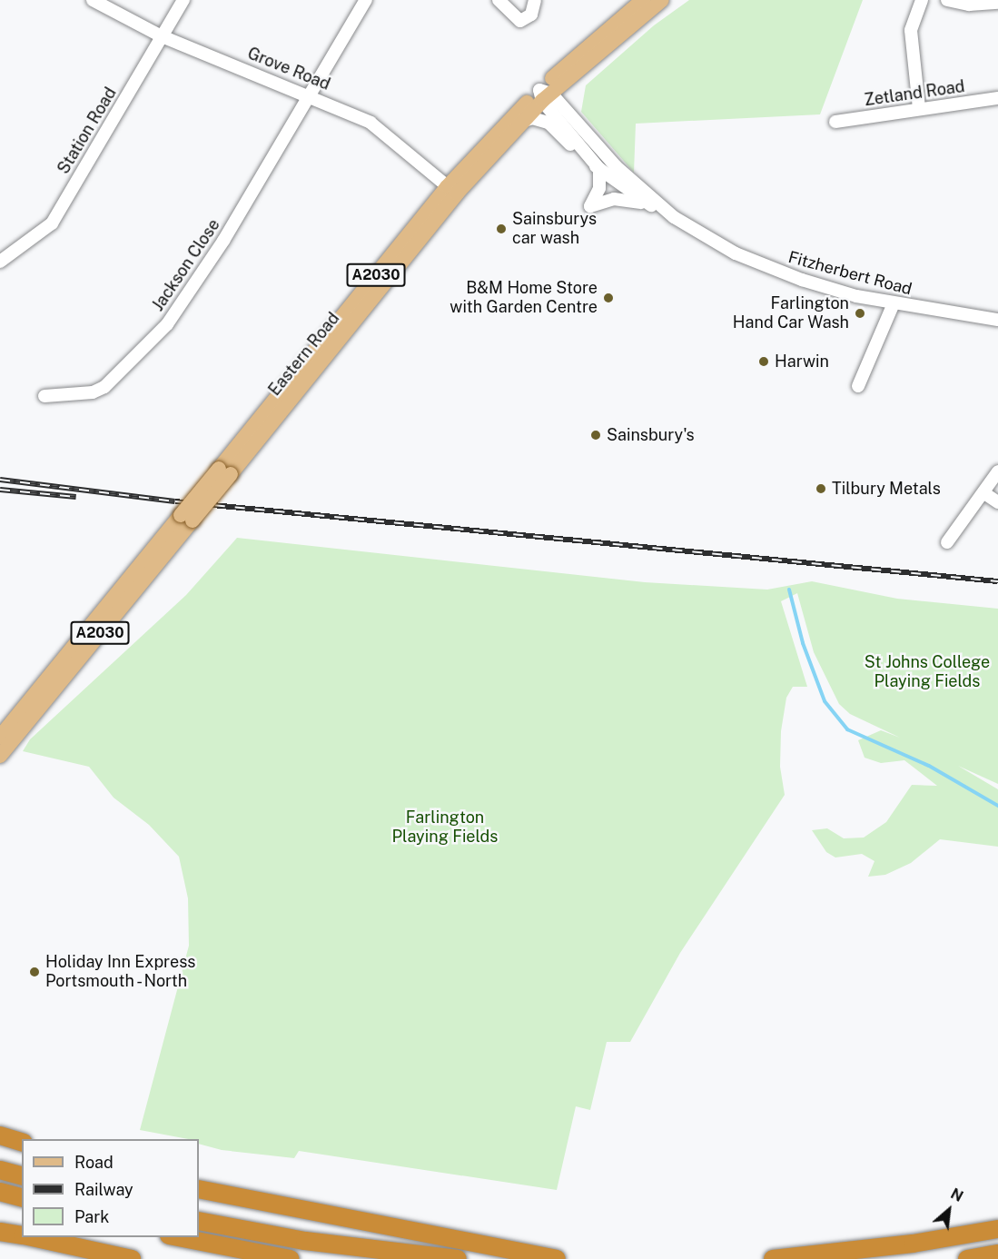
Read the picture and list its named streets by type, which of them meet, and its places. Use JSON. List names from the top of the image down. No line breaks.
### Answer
{"streets":{"main road":["A2030","Eastern Road"],"street":["Grove Road","Zetland Road","Station Road","Jackson Close","Fitzherbert Road"]},"crossings":[["Grove Road","Station Road"],["Grove Road","Jackson Close"],["Grove Road","Eastern Road"],["Fitzherbert Road","Eastern Road"]],"parks":["St Johns College Playing Fields","Farlington Playing Fields"],"places":["Sainsburys car wash","B&M Home Store with Garden Centre","Farlington Hand Car Wash","Harwin","Sainsbury's","Tilbury Metals","Holiday Inn Express Portsmouth - North"],"legend":["Road","Railway","Park"],"north":"top right"}
